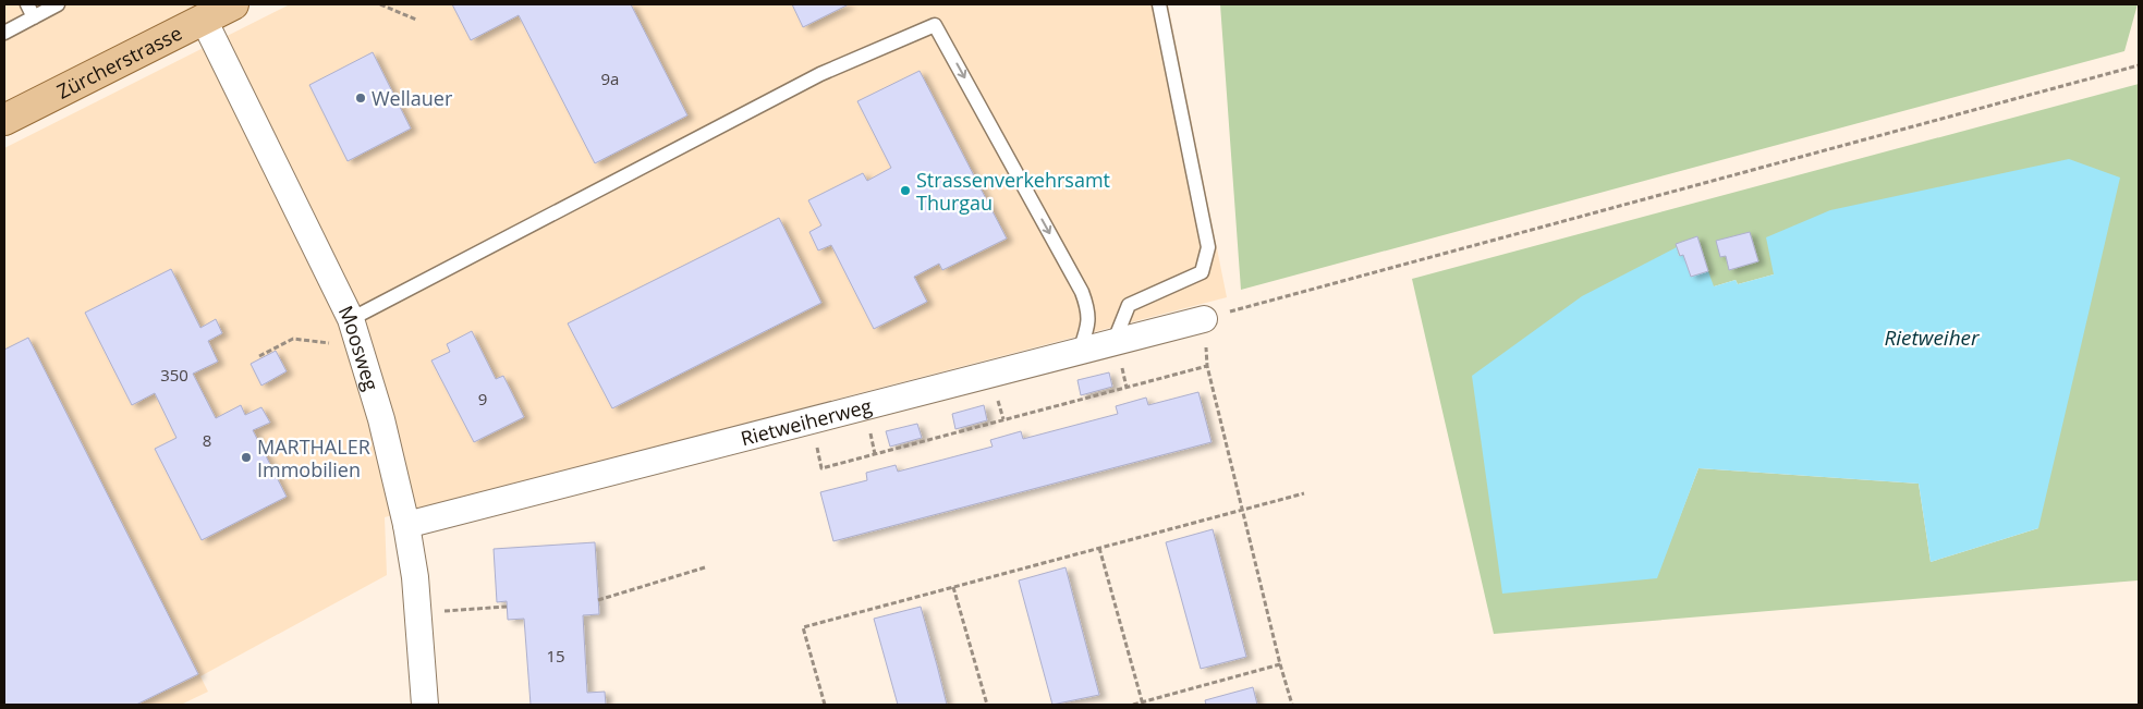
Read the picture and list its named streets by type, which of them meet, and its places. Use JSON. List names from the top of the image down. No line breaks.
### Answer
{"streets":{"main road":["Zürcherstrasse"],"street":["Moosweg","Rietweiherweg"]},"crossings":[["Zürcherstrasse","Moosweg"],["Moosweg","Rietweiherweg"]],"water":["Rietweiher"],"places":["Wellauer","Strassenverkehrsamt Thurgau","MARTHALER Immobilien"],"house_numbers":["9a","350","9","8","15"]}
